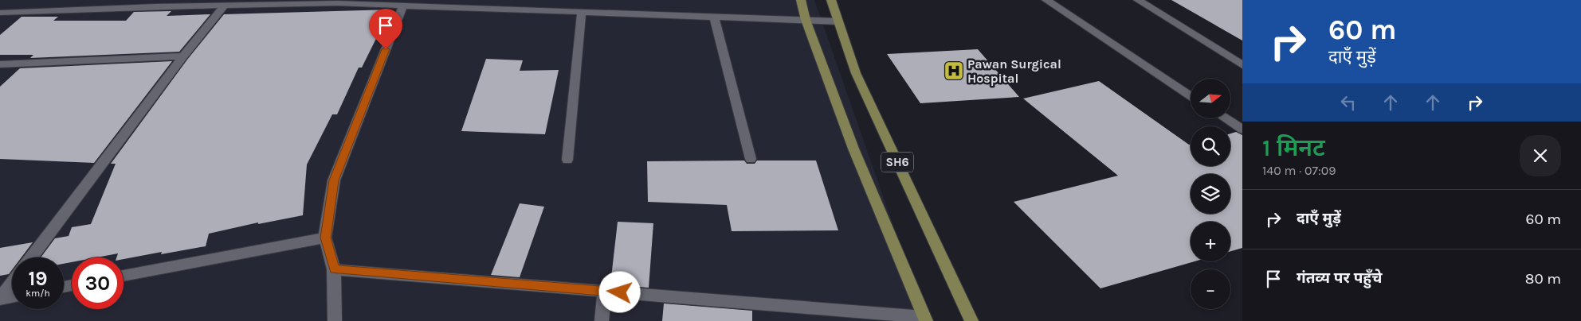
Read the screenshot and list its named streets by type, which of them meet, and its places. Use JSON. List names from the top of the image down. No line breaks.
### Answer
{"streets":{"main road":["SH6"]},"places":{"hospital":["Pawan Surgical Hospital"]},"north":"right","page":{"turn":["60 m","दाएँ मुड़ें"],"map_buttons":["+","−"],"heading":["1 मिनट","140 m · 07:09"],"list":[{"name":"दाएँ मुड़ें","value":"60 m"},{"name":"गंतव्य पर पहुँचे","value":"80 m"}],"speed":"19 km/h","limit":"30"}}
